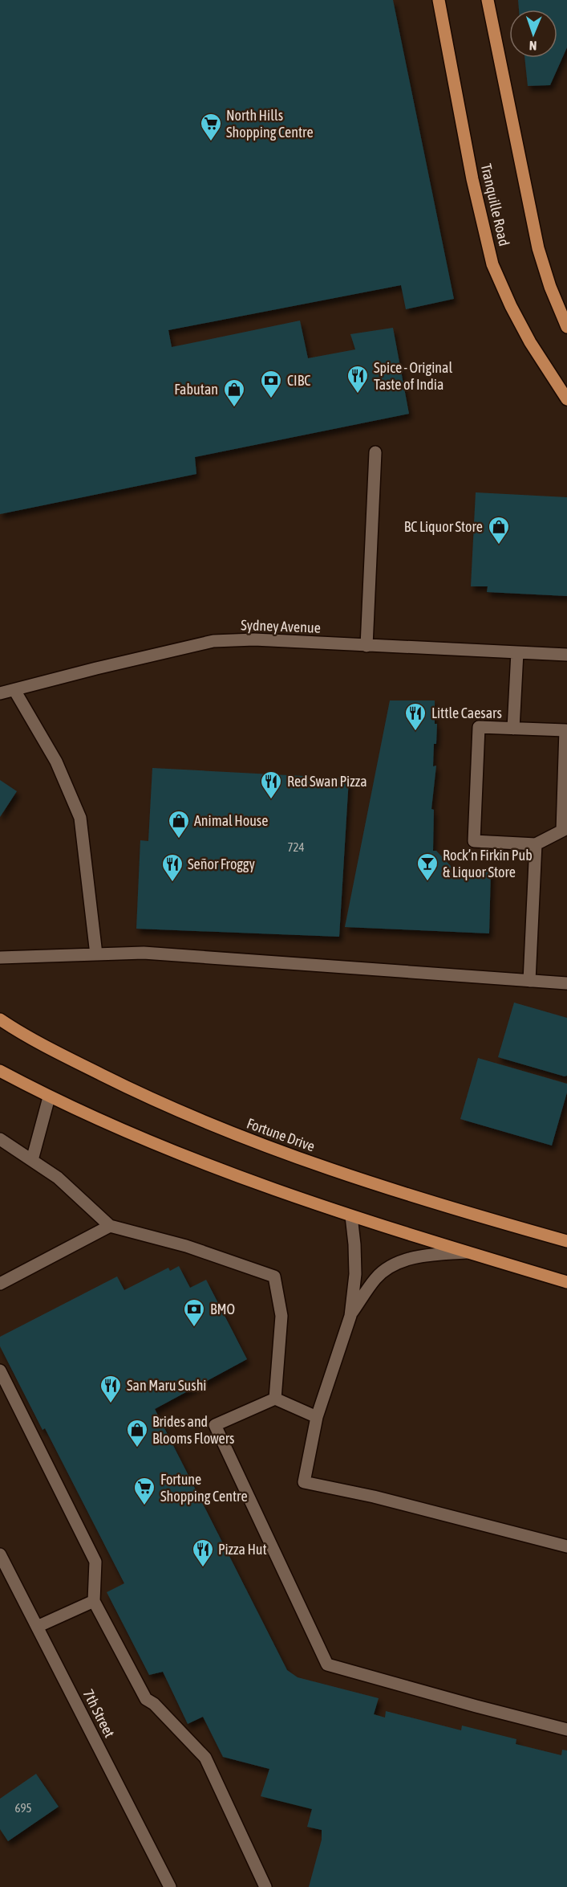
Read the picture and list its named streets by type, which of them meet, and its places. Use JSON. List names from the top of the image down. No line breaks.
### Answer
{"streets":{"main road":["Tranquille Road","Fortune Drive"],"street":["Sydney Avenue","7th Street"]},"places":{"supermarket":["North Hills Shopping Centre","Fortune Shopping Centre"],"restaurant":["Spice - Original Taste of India","Little Caesars","Red Swan Pizza","Señor Froggy","San Maru Sushi","Pizza Hut"],"bank":["CIBC","BMO"],"shop":["Fabutan","BC Liquor Store","Animal House","Brides and Blooms Flowers"],"bar":["Rock’n Firkin Pub & Liquor Store"]},"house_numbers":["724","695"],"north":"bottom"}
